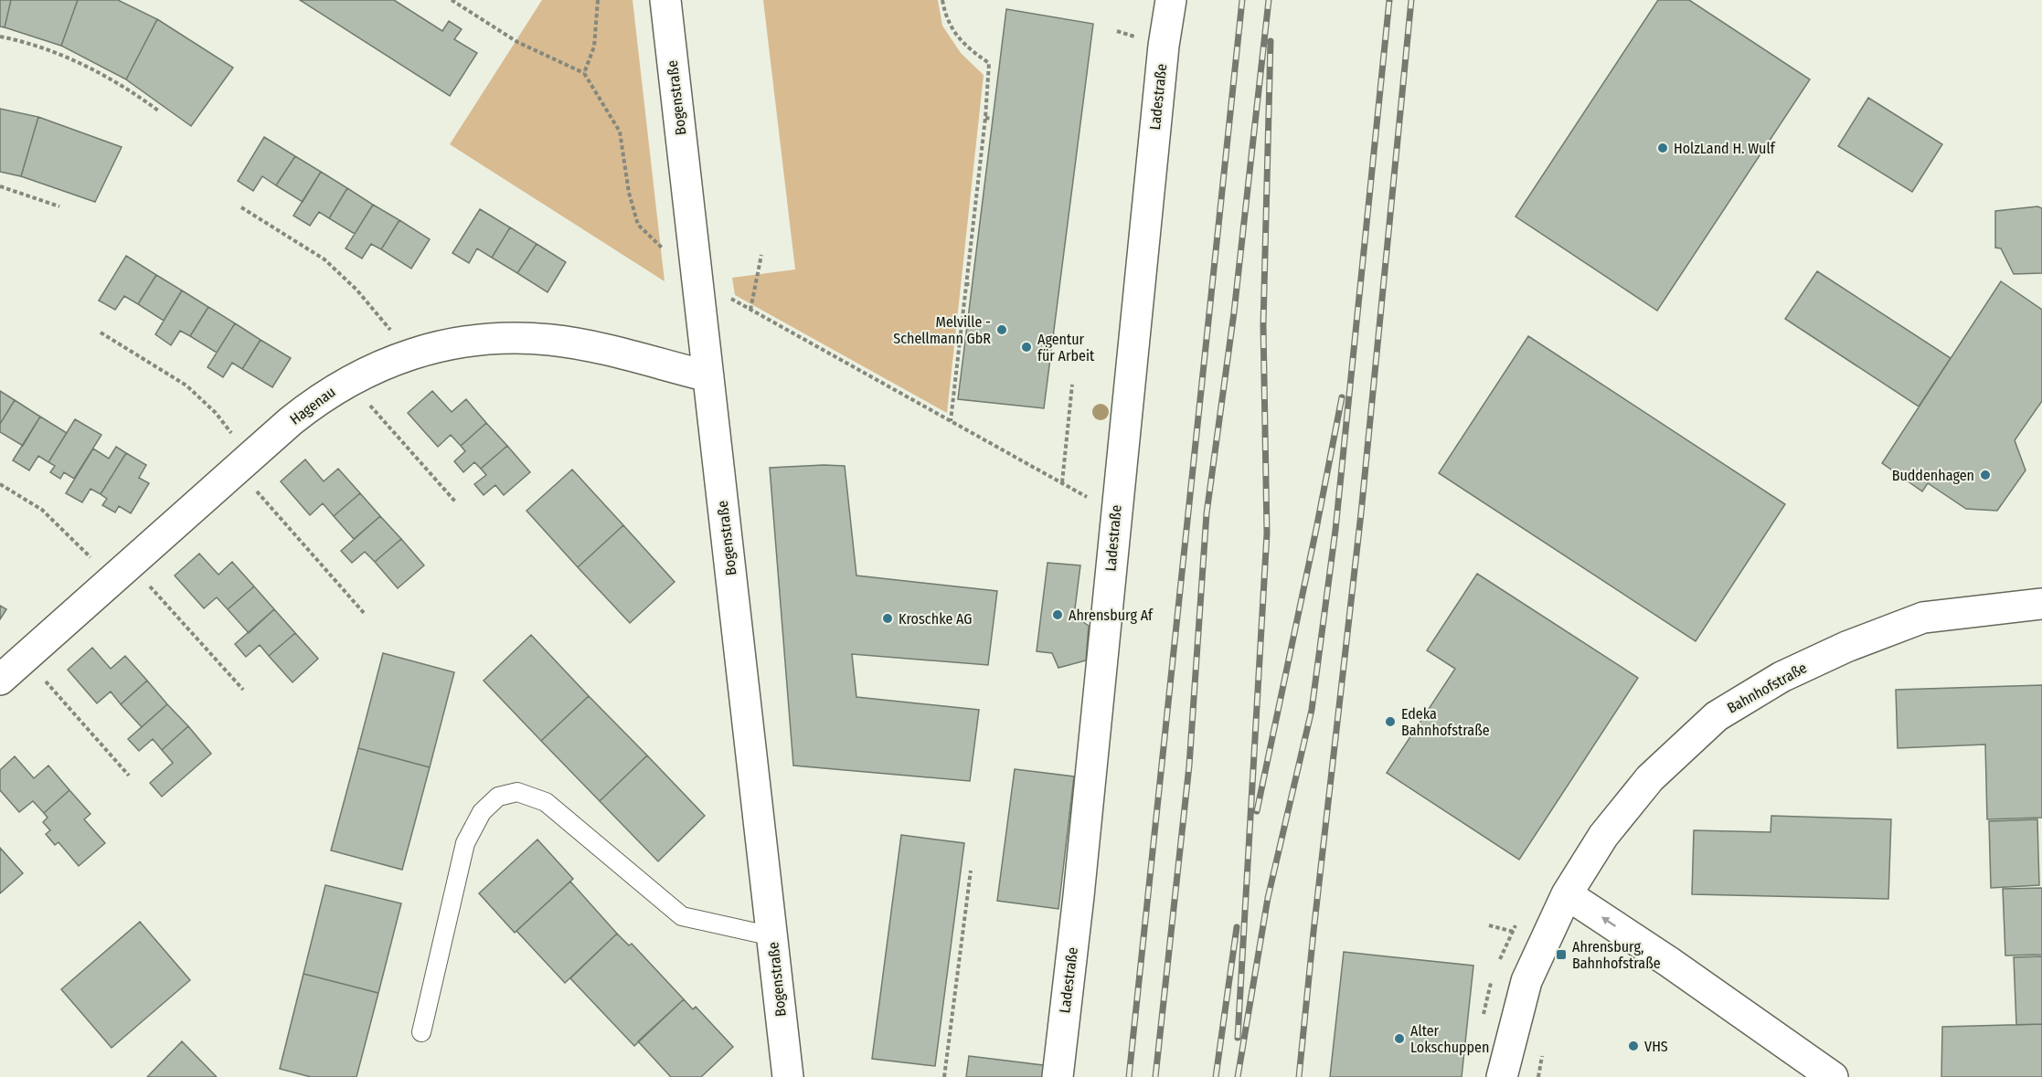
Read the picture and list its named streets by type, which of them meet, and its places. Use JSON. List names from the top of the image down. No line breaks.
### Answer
{"streets":{"street":["Ladestraße","Bogenstraße","Hagenau","Bahnhofstraße"]},"crossings":[["Bogenstraße","Hagenau"]],"places":{"other":["HolzLand H. Wulf","Melville - Schellmann GbR","Agentur für Arbeit","Buddenhagen","Ahrensburg Af","Kroschke AG","Edeka Bahnhofstraße","Alter Lokschuppen","VHS"],"transit":["Ahrensburg, Bahnhofstraße"]}}
